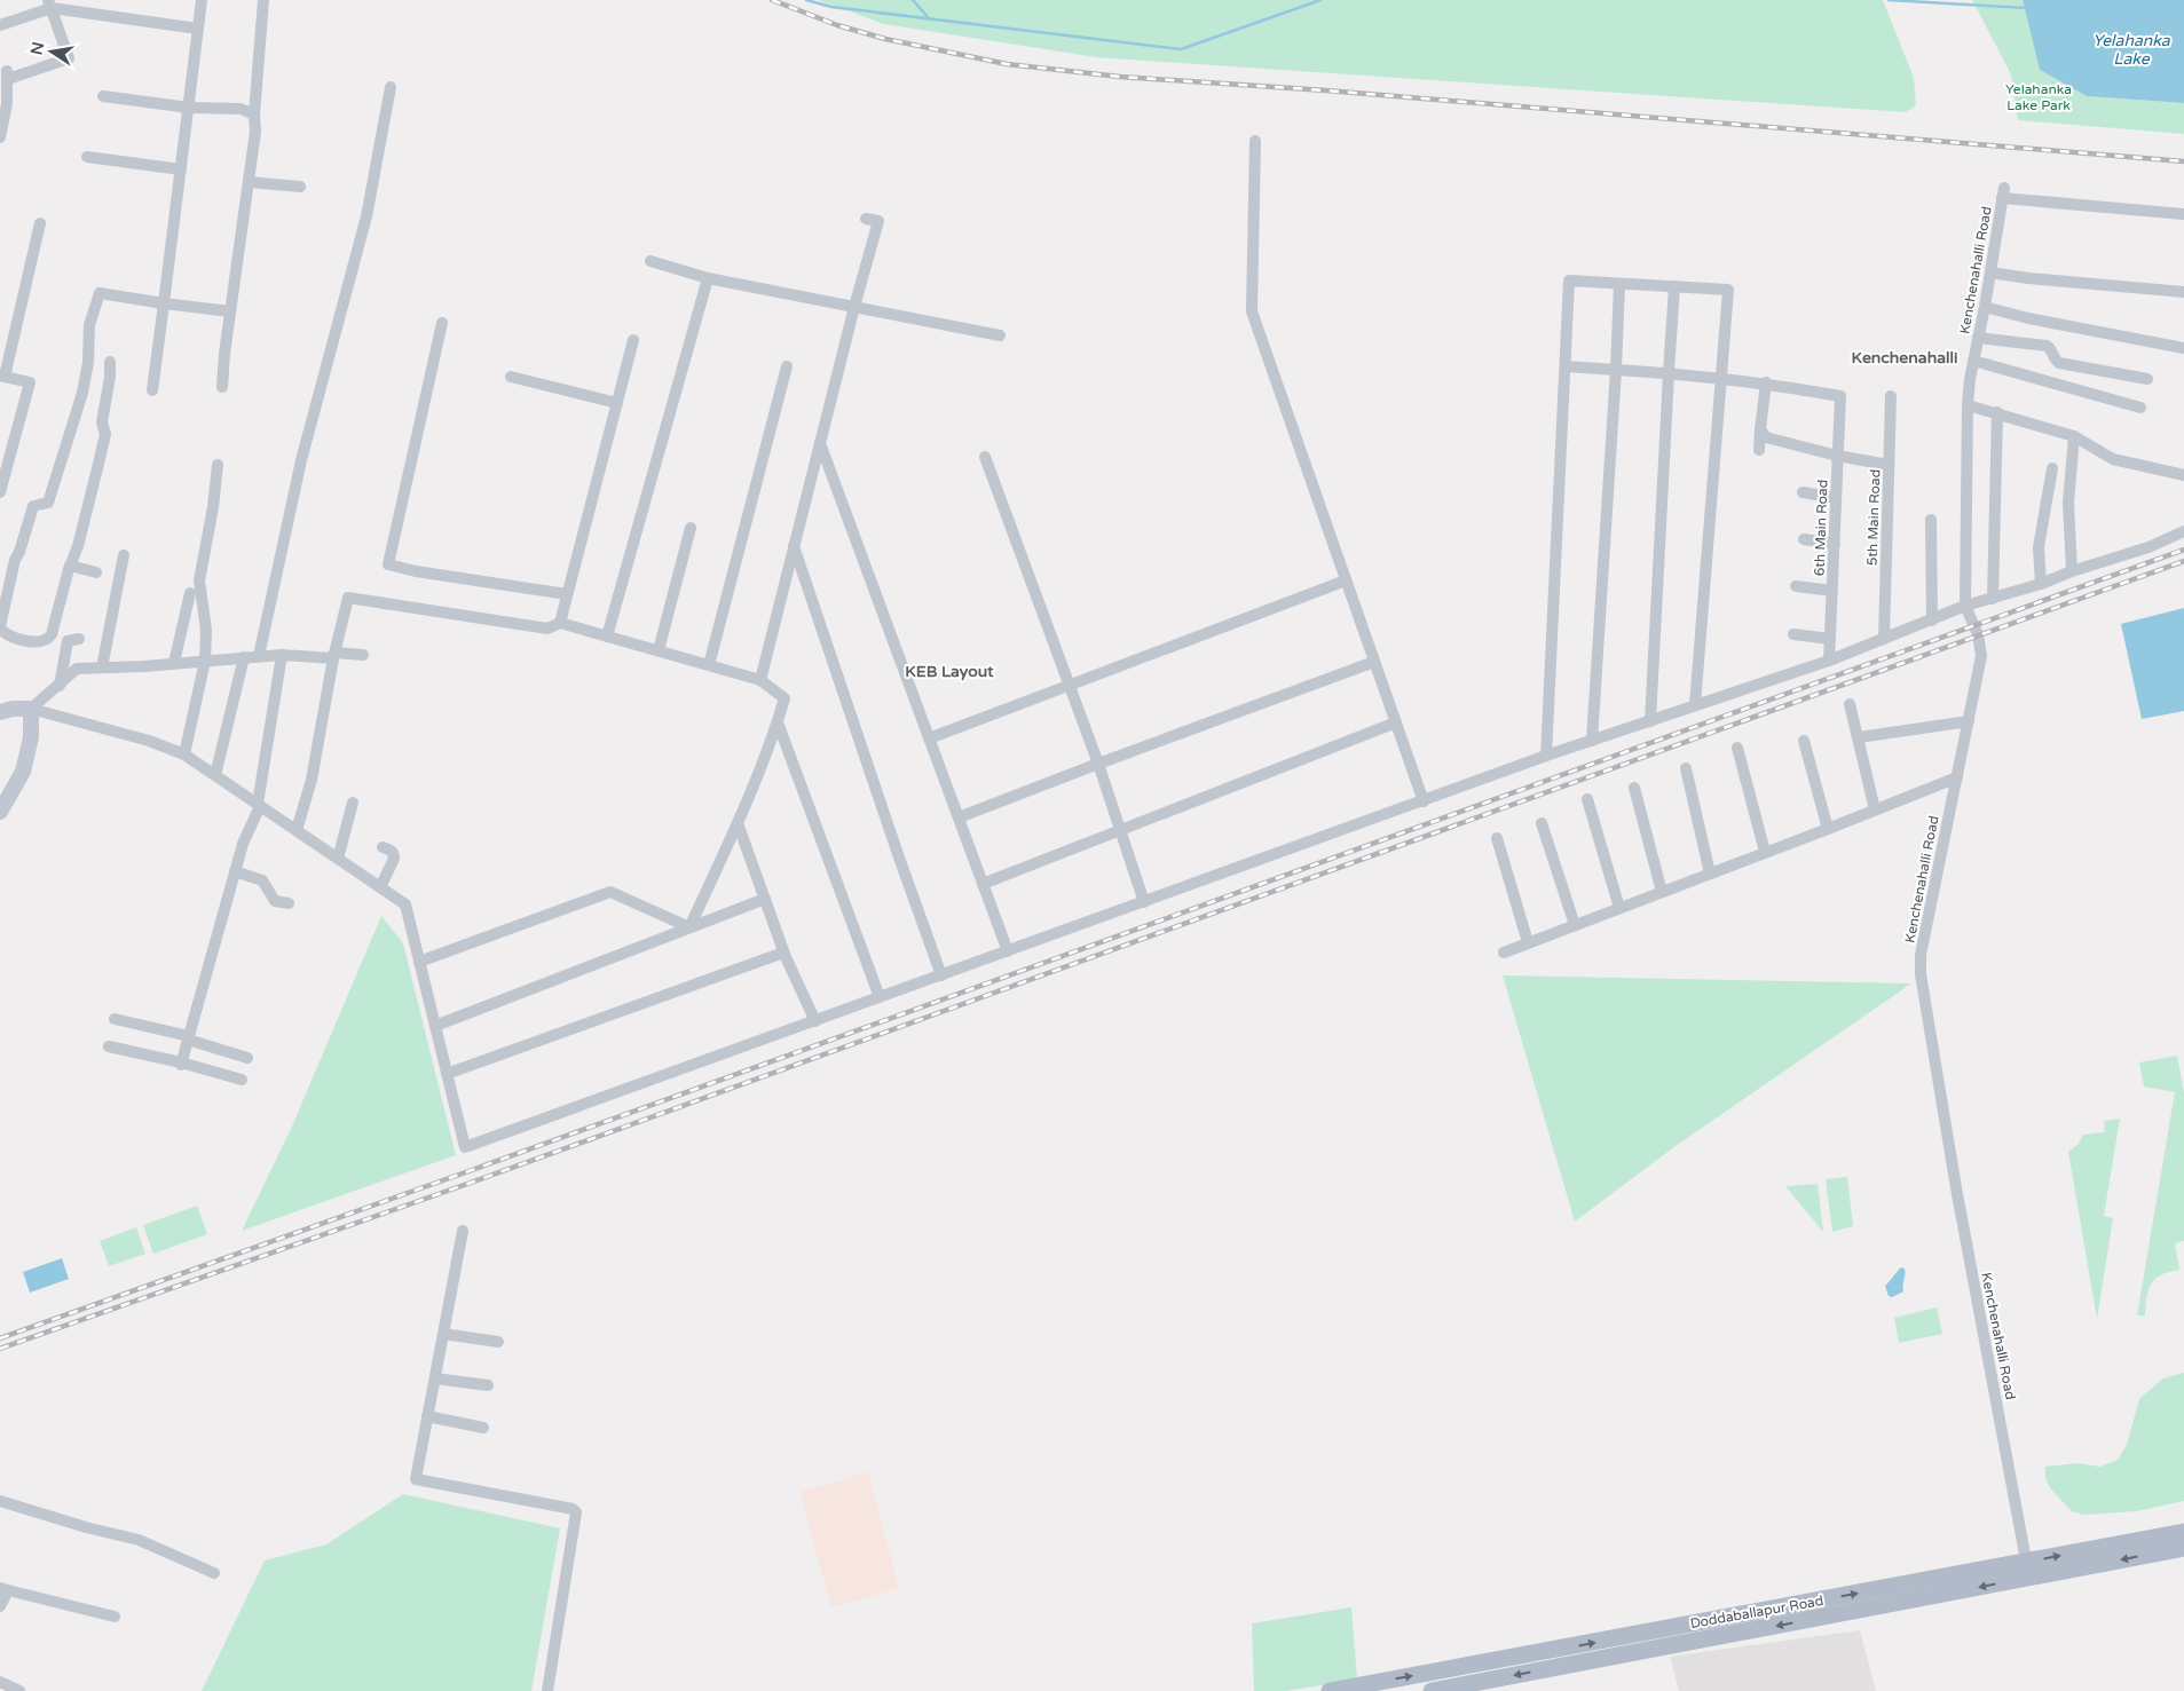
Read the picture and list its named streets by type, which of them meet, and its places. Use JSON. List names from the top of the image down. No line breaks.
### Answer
{"streets":{"main road":["Doddaballapur Road"],"street":["Kenchenahalli Road","5th Main Road","6th Main Road"]},"crossings":[["Kenchenahalli Road","Doddaballapur Road"]],"districts":["Kenchenahalli","KEB Layout"],"water":["Yelahanka Lake"],"parks":["Yelahanka Lake Park"],"north":"left"}
